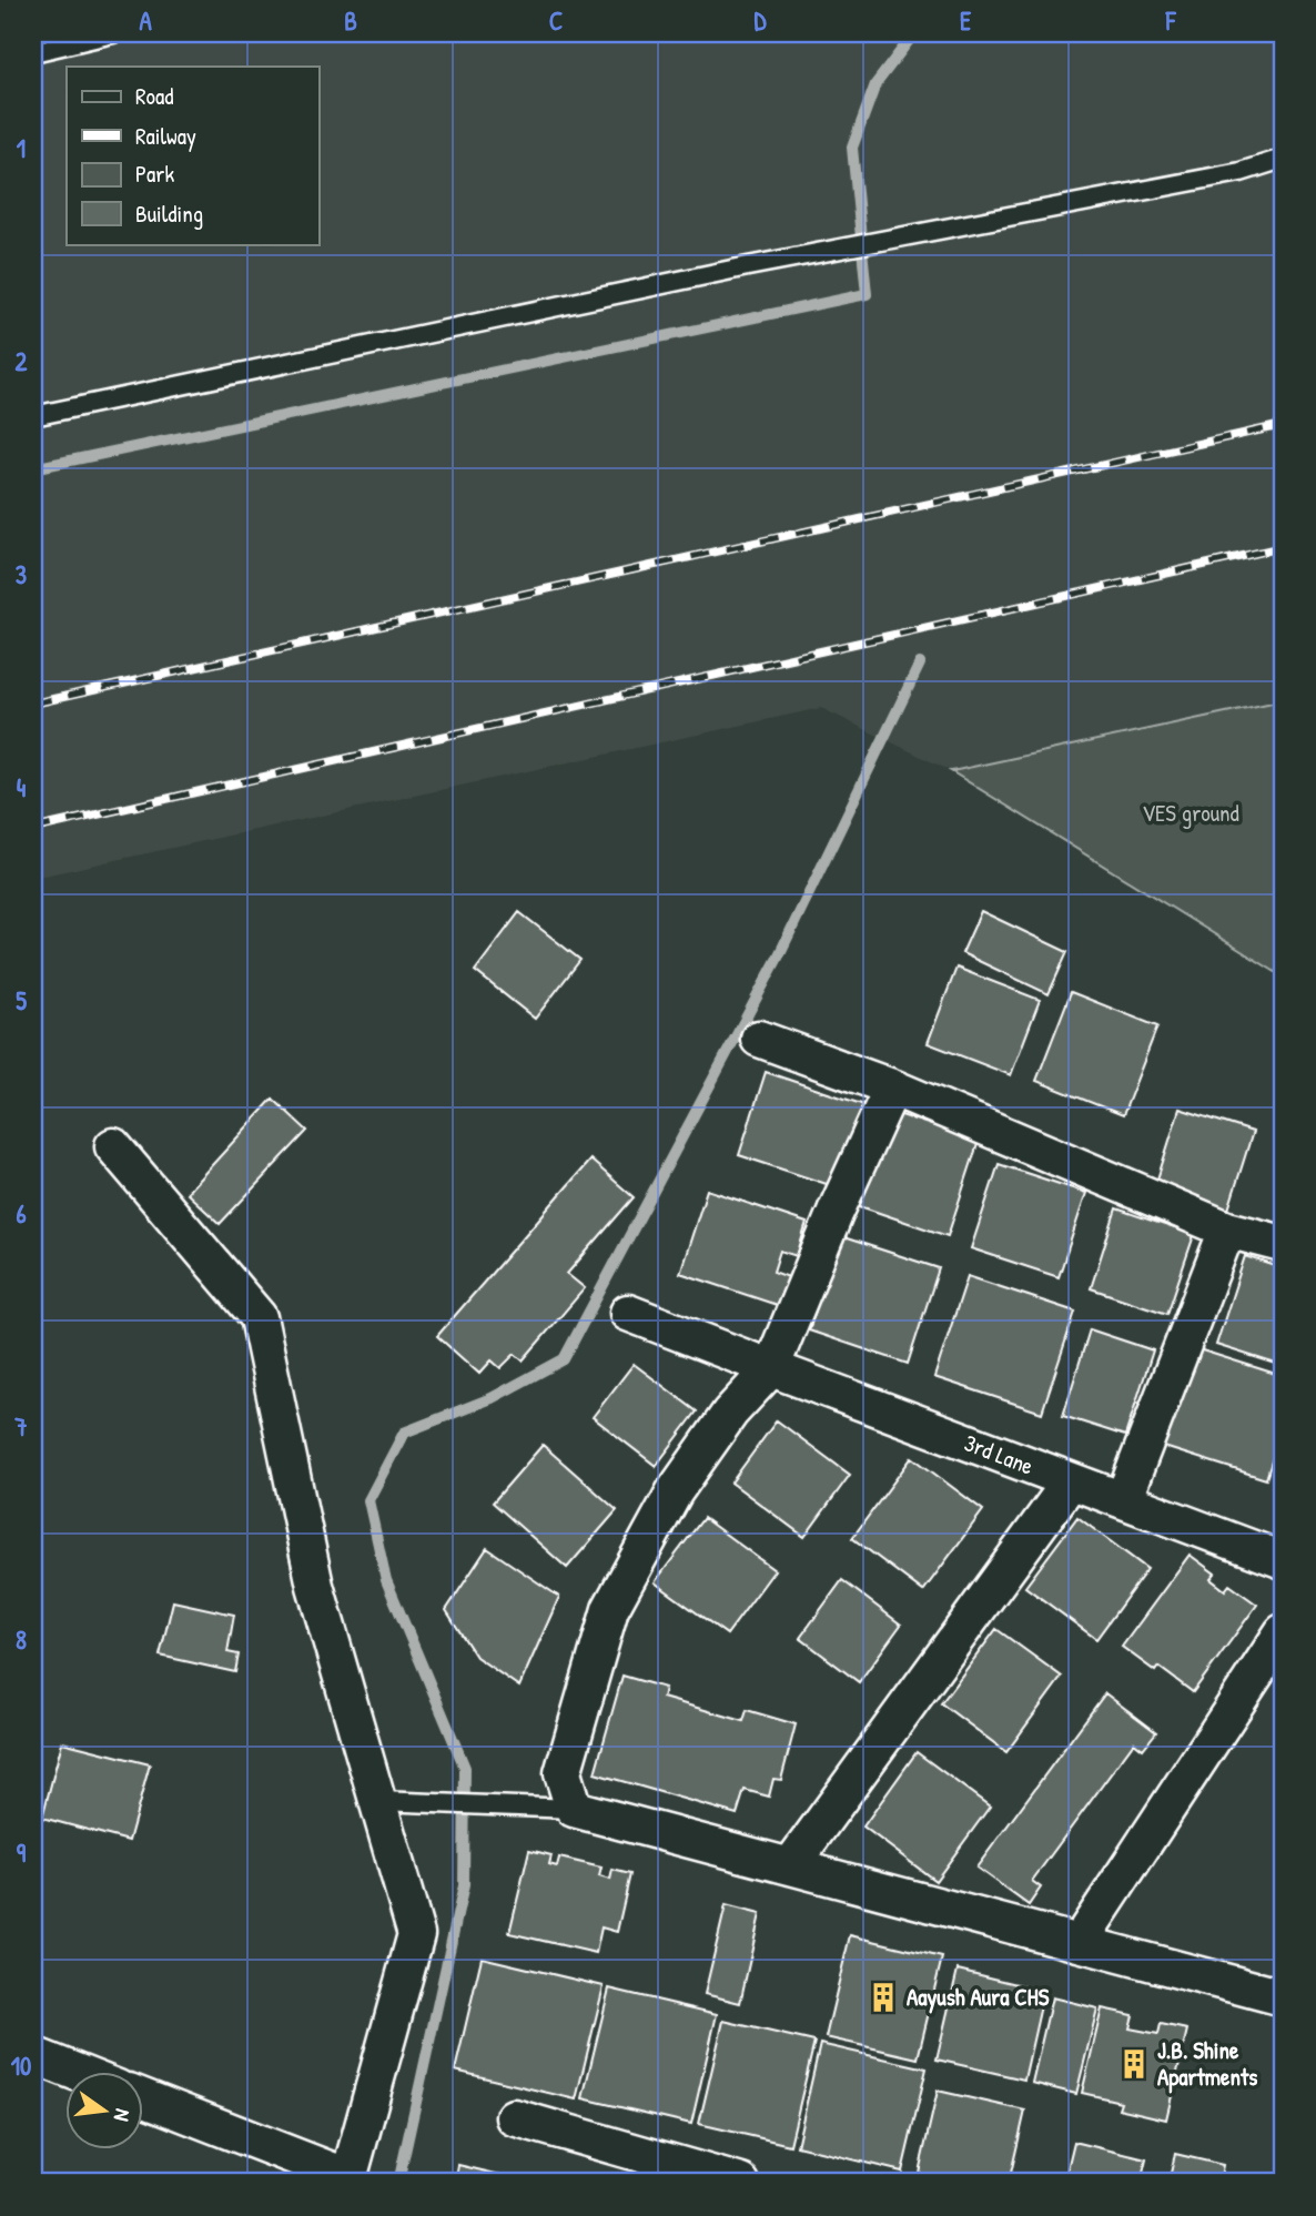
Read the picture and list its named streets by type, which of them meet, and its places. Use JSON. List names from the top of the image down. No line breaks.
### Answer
{"streets":{"street":["3rd Lane"]},"parks":["VES ground"],"places":{"building":["Aayush Aura CHS","J.B. Shine Apartments"]},"legend":["Road","Railway","Park","Building"],"north":"right","grid":{"columns":["A","B","C","D","E","F"],"rows":["1","2","3","4","5","6","7","8","9","10"]}}
